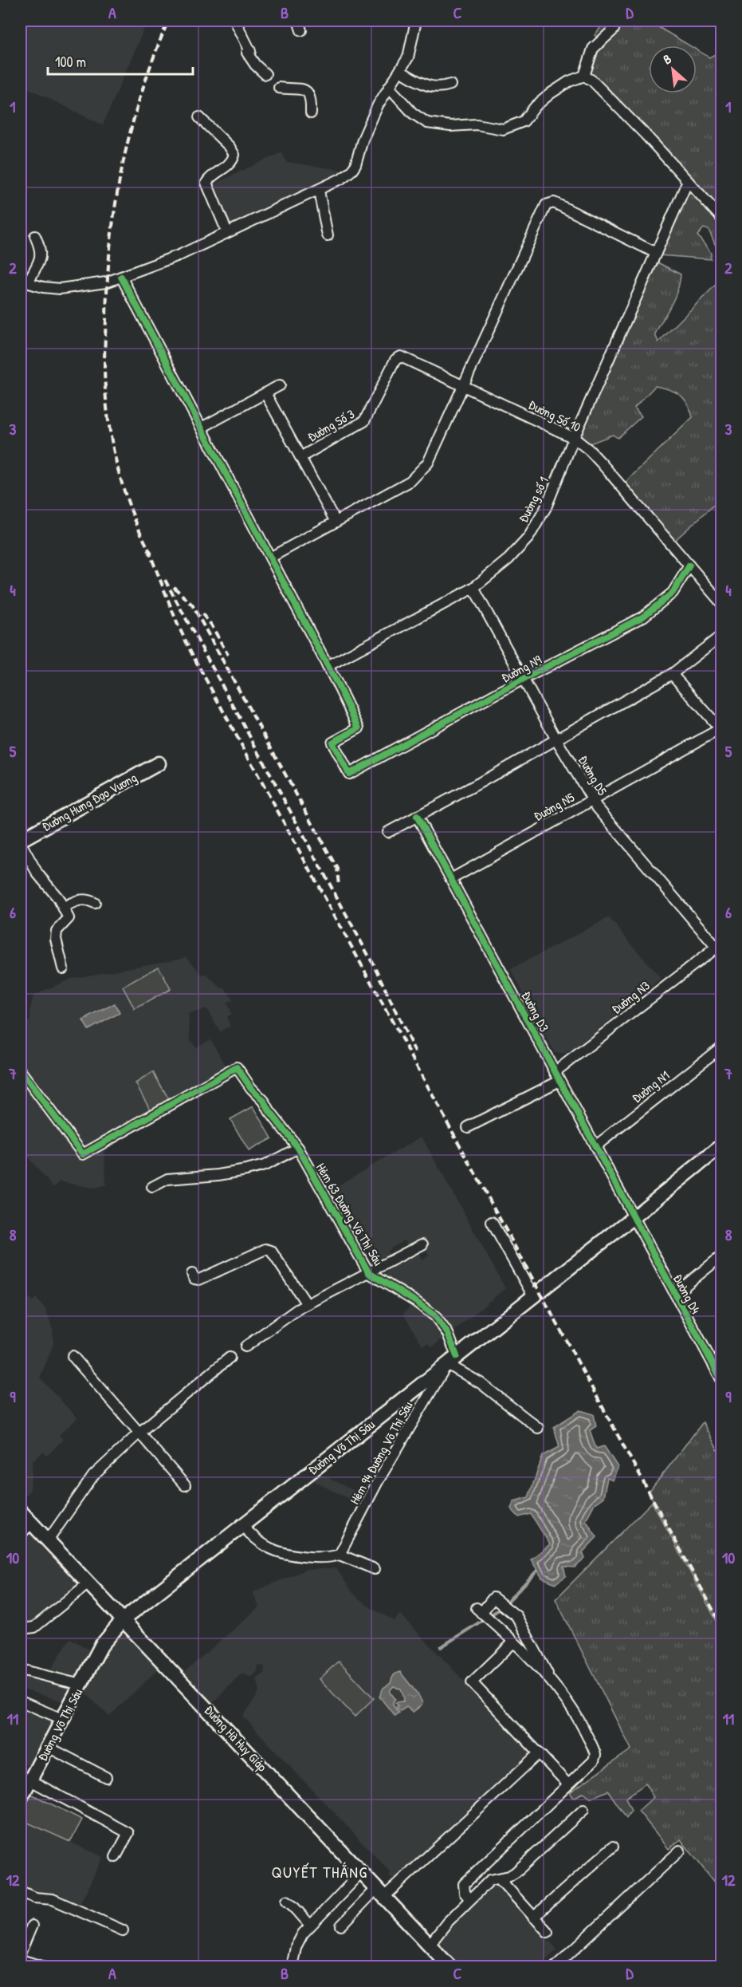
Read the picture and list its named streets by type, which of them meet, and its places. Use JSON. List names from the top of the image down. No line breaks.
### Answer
{"streets":{"main road":["Đường Hưng Đạo Vương","Đường Võ Thị Sáu","Đường Hà Huy Giáp"],"street":["Đường Số 10","Đường Số 3","Đường số 1","Đường N9","Đường D5","Đường N5","Đường N3","Đường D3","Đường N1","Hẻm 63 Đường Võ Thị Sáu","Đường D4","Hẻm 94 Đường Võ Thị Sáu"]},"crossings":[["Đường Số 10","Đường Số 3"],["Đường Số 10","Đường số 1"],["Đường Số 10","Đường N9"],["Đường số 1","Đường N9"],["Đường số 1","Đường D5"],["Đường N9","Đường D5"],["Đường D5","Đường N5"],["Đường D5","Đường N3"],["Đường N5","Đường D3"],["Đường N3","Đường D3"],["Đường D3","Đường N1"],["Đường D3","Đường D4"],["Đường D3","Đường Võ Thị Sáu"],["Hẻm 63 Đường Võ Thị Sáu","Đường Võ Thị Sáu"],["Hẻm 63 Đường Võ Thị Sáu","Hẻm 94 Đường Võ Thị Sáu"],["Đường D4","Đường Võ Thị Sáu"],["Đường Võ Thị Sáu","Hẻm 94 Đường Võ Thị Sáu"],["Đường Võ Thị Sáu","Đường Hà Huy Giáp"]],"districts":["QUYẾT THẮNG"],"scale_bar":"100 m","north":"top left","grid":{"columns":["A","B","C","D"],"rows":["1","2","3","4","5","6","7","8","9","10","11","12"]}}
